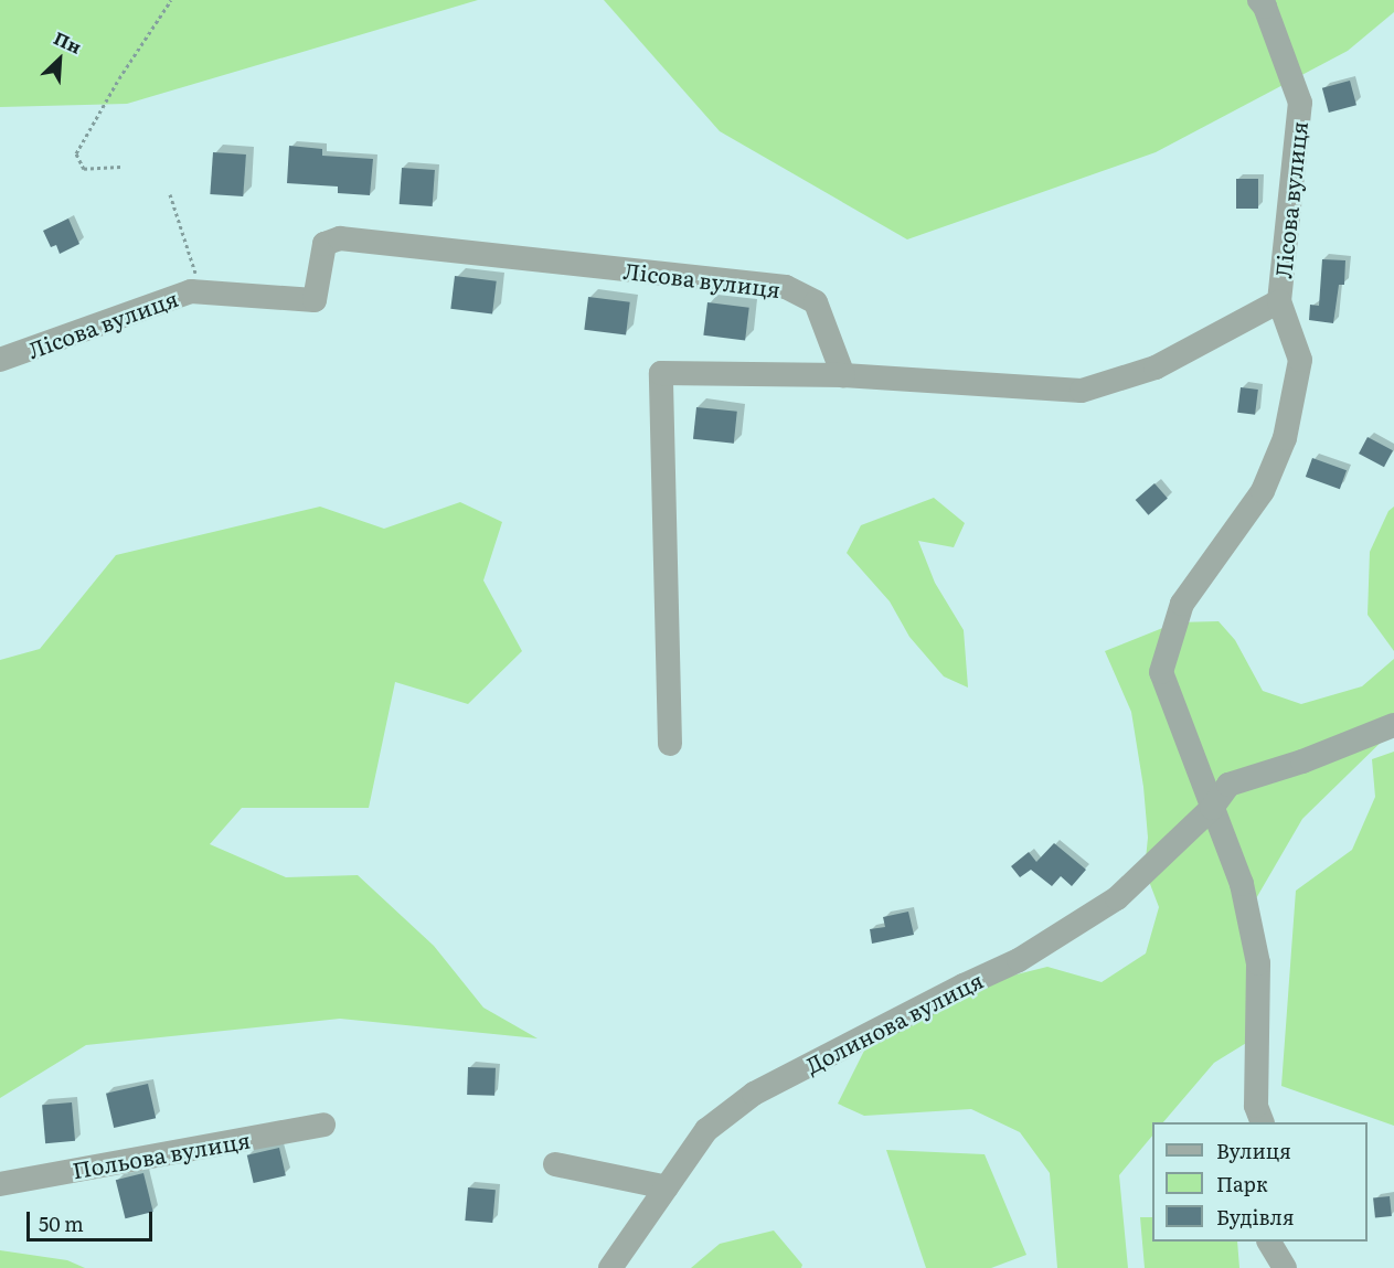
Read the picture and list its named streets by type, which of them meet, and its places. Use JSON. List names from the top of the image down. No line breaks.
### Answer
{"streets":{"street":["Лісова вулиця","Долинова вулиця","Польова вулиця"]},"legend":["Вулиця","Парк","Будівля"],"scale_bar":"50 m","north":"top right"}
